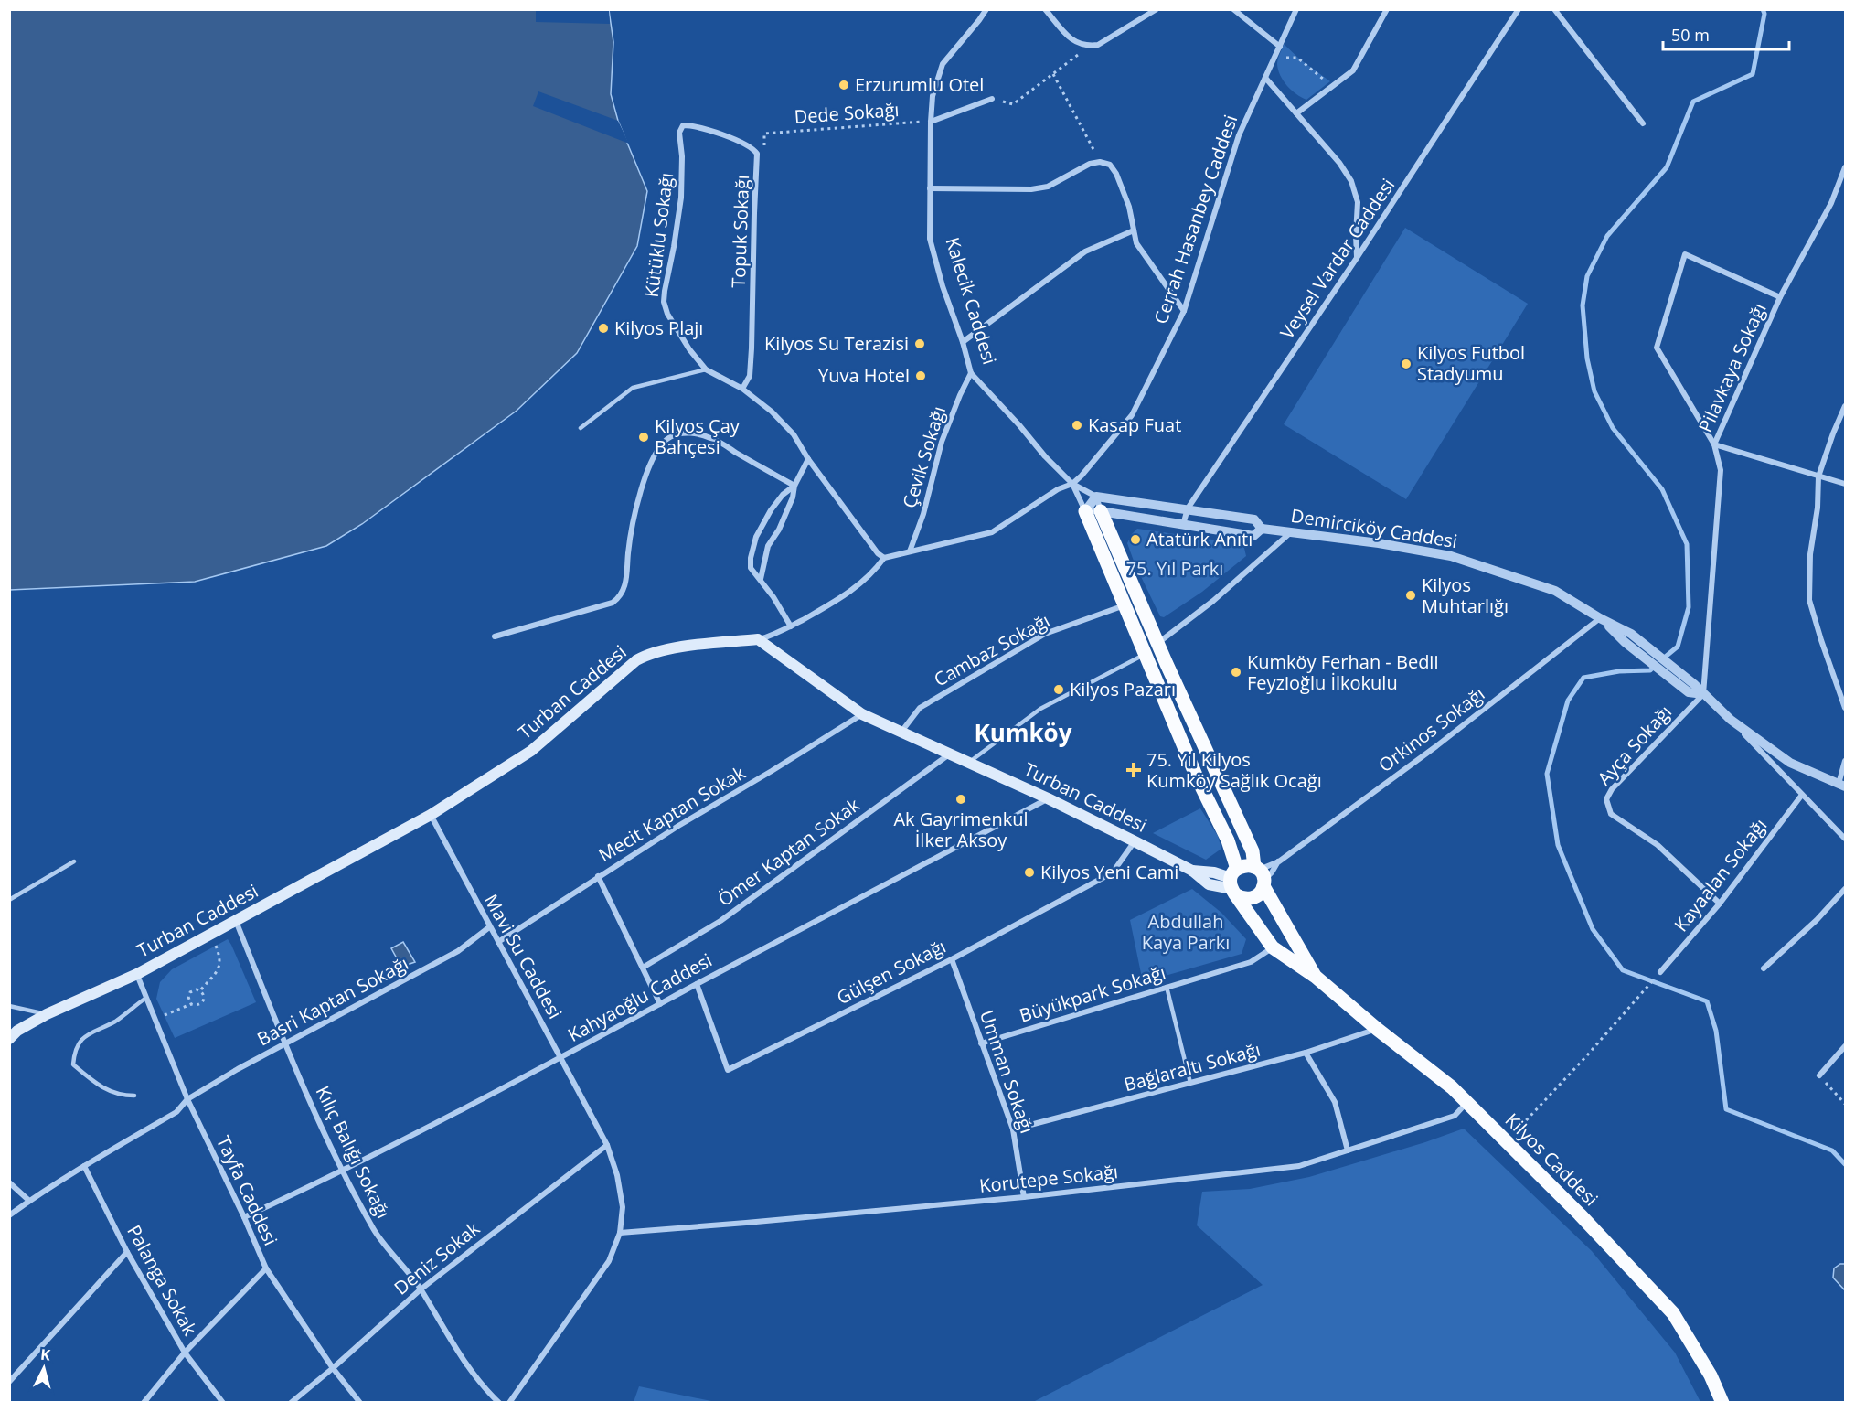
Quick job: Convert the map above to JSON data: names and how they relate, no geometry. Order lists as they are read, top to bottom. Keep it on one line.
{"streets":{"main road":["Kalecik Caddesi","Turban Caddesi","Kilyos Caddesi"],"street":["Cerrah Hasanbey Caddesi","Topuk Sokağı","Kütüklu Sokağı","Veysel Vardar Caddesi","Pilavkaya Sokağı","Çevik Sokağı","Demirciköy Caddesi","Cambaz Sokağı","Orkinos Sokağı","Ayça Sokağı","Mecit Kaptan Sokak","Ömer Kaptan Sokak","Kayaalan Sokağı","Mavi Su Caddesi","Gülşen Sokağı","Büyükpark Sokağı","Kahyaoğlu Caddesi","Basri Kaptan Sokağı","Bağlaraltı Sokağı","Umman Sokağı","Kılıç Balığı Sokağı","Korutepe Sokağı","Tayfa Caddesi","Deniz Sokak","Palanga Sokak"],"path":["Dede Sokağı"]},"crossings":[["Dede Sokağı","Kalecik Caddesi"],["Cerrah Hasanbey Caddesi","Kütüklu Sokağı"],["Cerrah Hasanbey Caddesi","Kalecik Caddesi"],["Cerrah Hasanbey Caddesi","Çevik Sokağı"],["Topuk Sokağı","Kütüklu Sokağı"],["Veysel Vardar Caddesi","Demirciköy Caddesi"],["Kalecik Caddesi","Çevik Sokağı"],["Kalecik Caddesi","Demirciköy Caddesi"],["Kalecik Caddesi","Cambaz Sokağı"],["Kalecik Caddesi","Turban Caddesi"],["Kalecik Caddesi","Büyükpark Sokağı"],["Pilavkaya Sokağı","Demirciköy Caddesi"],["Pilavkaya Sokağı","Ayça Sokağı"],["Demirciköy Caddesi","Orkinos Sokağı"],["Demirciköy Caddesi","Ayça Sokağı"],["Cambaz Sokağı","Turban Caddesi"],["Turban Caddesi","Mecit Kaptan Sokak"],["Turban Caddesi","Ömer Kaptan Sokak"],["Turban Caddesi","Mavi Su Caddesi"],["Turban Caddesi","Gülşen Sokağı"],["Turban Caddesi","Kahyaoğlu Caddesi"],["Turban Caddesi","Kılıç Balığı Sokağı"],["Turban Caddesi","Tayfa Caddesi"],["Ayça Sokağı","Kayaalan Sokağı"],["Mecit Kaptan Sokak","Mavi Su Caddesi"],["Mavi Su Caddesi","Kahyaoğlu Caddesi"],["Mavi Su Caddesi","Basri Kaptan Sokağı"],["Mavi Su Caddesi","Korutepe Sokağı"],["Mavi Su Caddesi","Deniz Sokak"],["Gülşen Sokağı","Kahyaoğlu Caddesi"],["Gülşen Sokağı","Umman Sokağı"],["Büyükpark Sokağı","Umman Sokağı"],["Kahyaoğlu Caddesi","Kılıç Balığı Sokağı"],["Kahyaoğlu Caddesi","Tayfa Caddesi"],["Basri Kaptan Sokağı","Kılıç Balığı Sokağı"],["Basri Kaptan Sokağı","Tayfa Caddesi"],["Basri Kaptan Sokağı","Palanga Sokak"],["Bağlaraltı Sokağı","Umman Sokağı"],["Bağlaraltı Sokağı","Kilyos Caddesi"],["Umman Sokağı","Korutepe Sokağı"],["Kılıç Balığı Sokağı","Deniz Sokak"],["Kilyos Caddesi","Korutepe Sokağı"],["Tayfa Caddesi","Deniz Sokak"]],"districts":["Kumköy"],"parks":["75. Yıl Parkı","Abdullah Kaya Parkı"],"places":{"other":["Erzurumlu Otel","Kilyos Plajı","Kilyos Su Terazisi","Kilyos Futbol Stadyumu","Yuva Hotel","Kasap Fuat","Kilyos Çay Bahçesi","Atatürk Anıtı","Kilyos Muhtarlığı","Kumköy Ferhan - Bedii Feyzioğlu İlkokulu","Kilyos Pazarı","Ak Gayrimenkul İlker Aksoy","Kilyos Yeni Cami"],"health":["75. Yıl Kilyos Kumköy Sağlık Ocağı"]},"scale_bar":"50 m","north":"top"}
